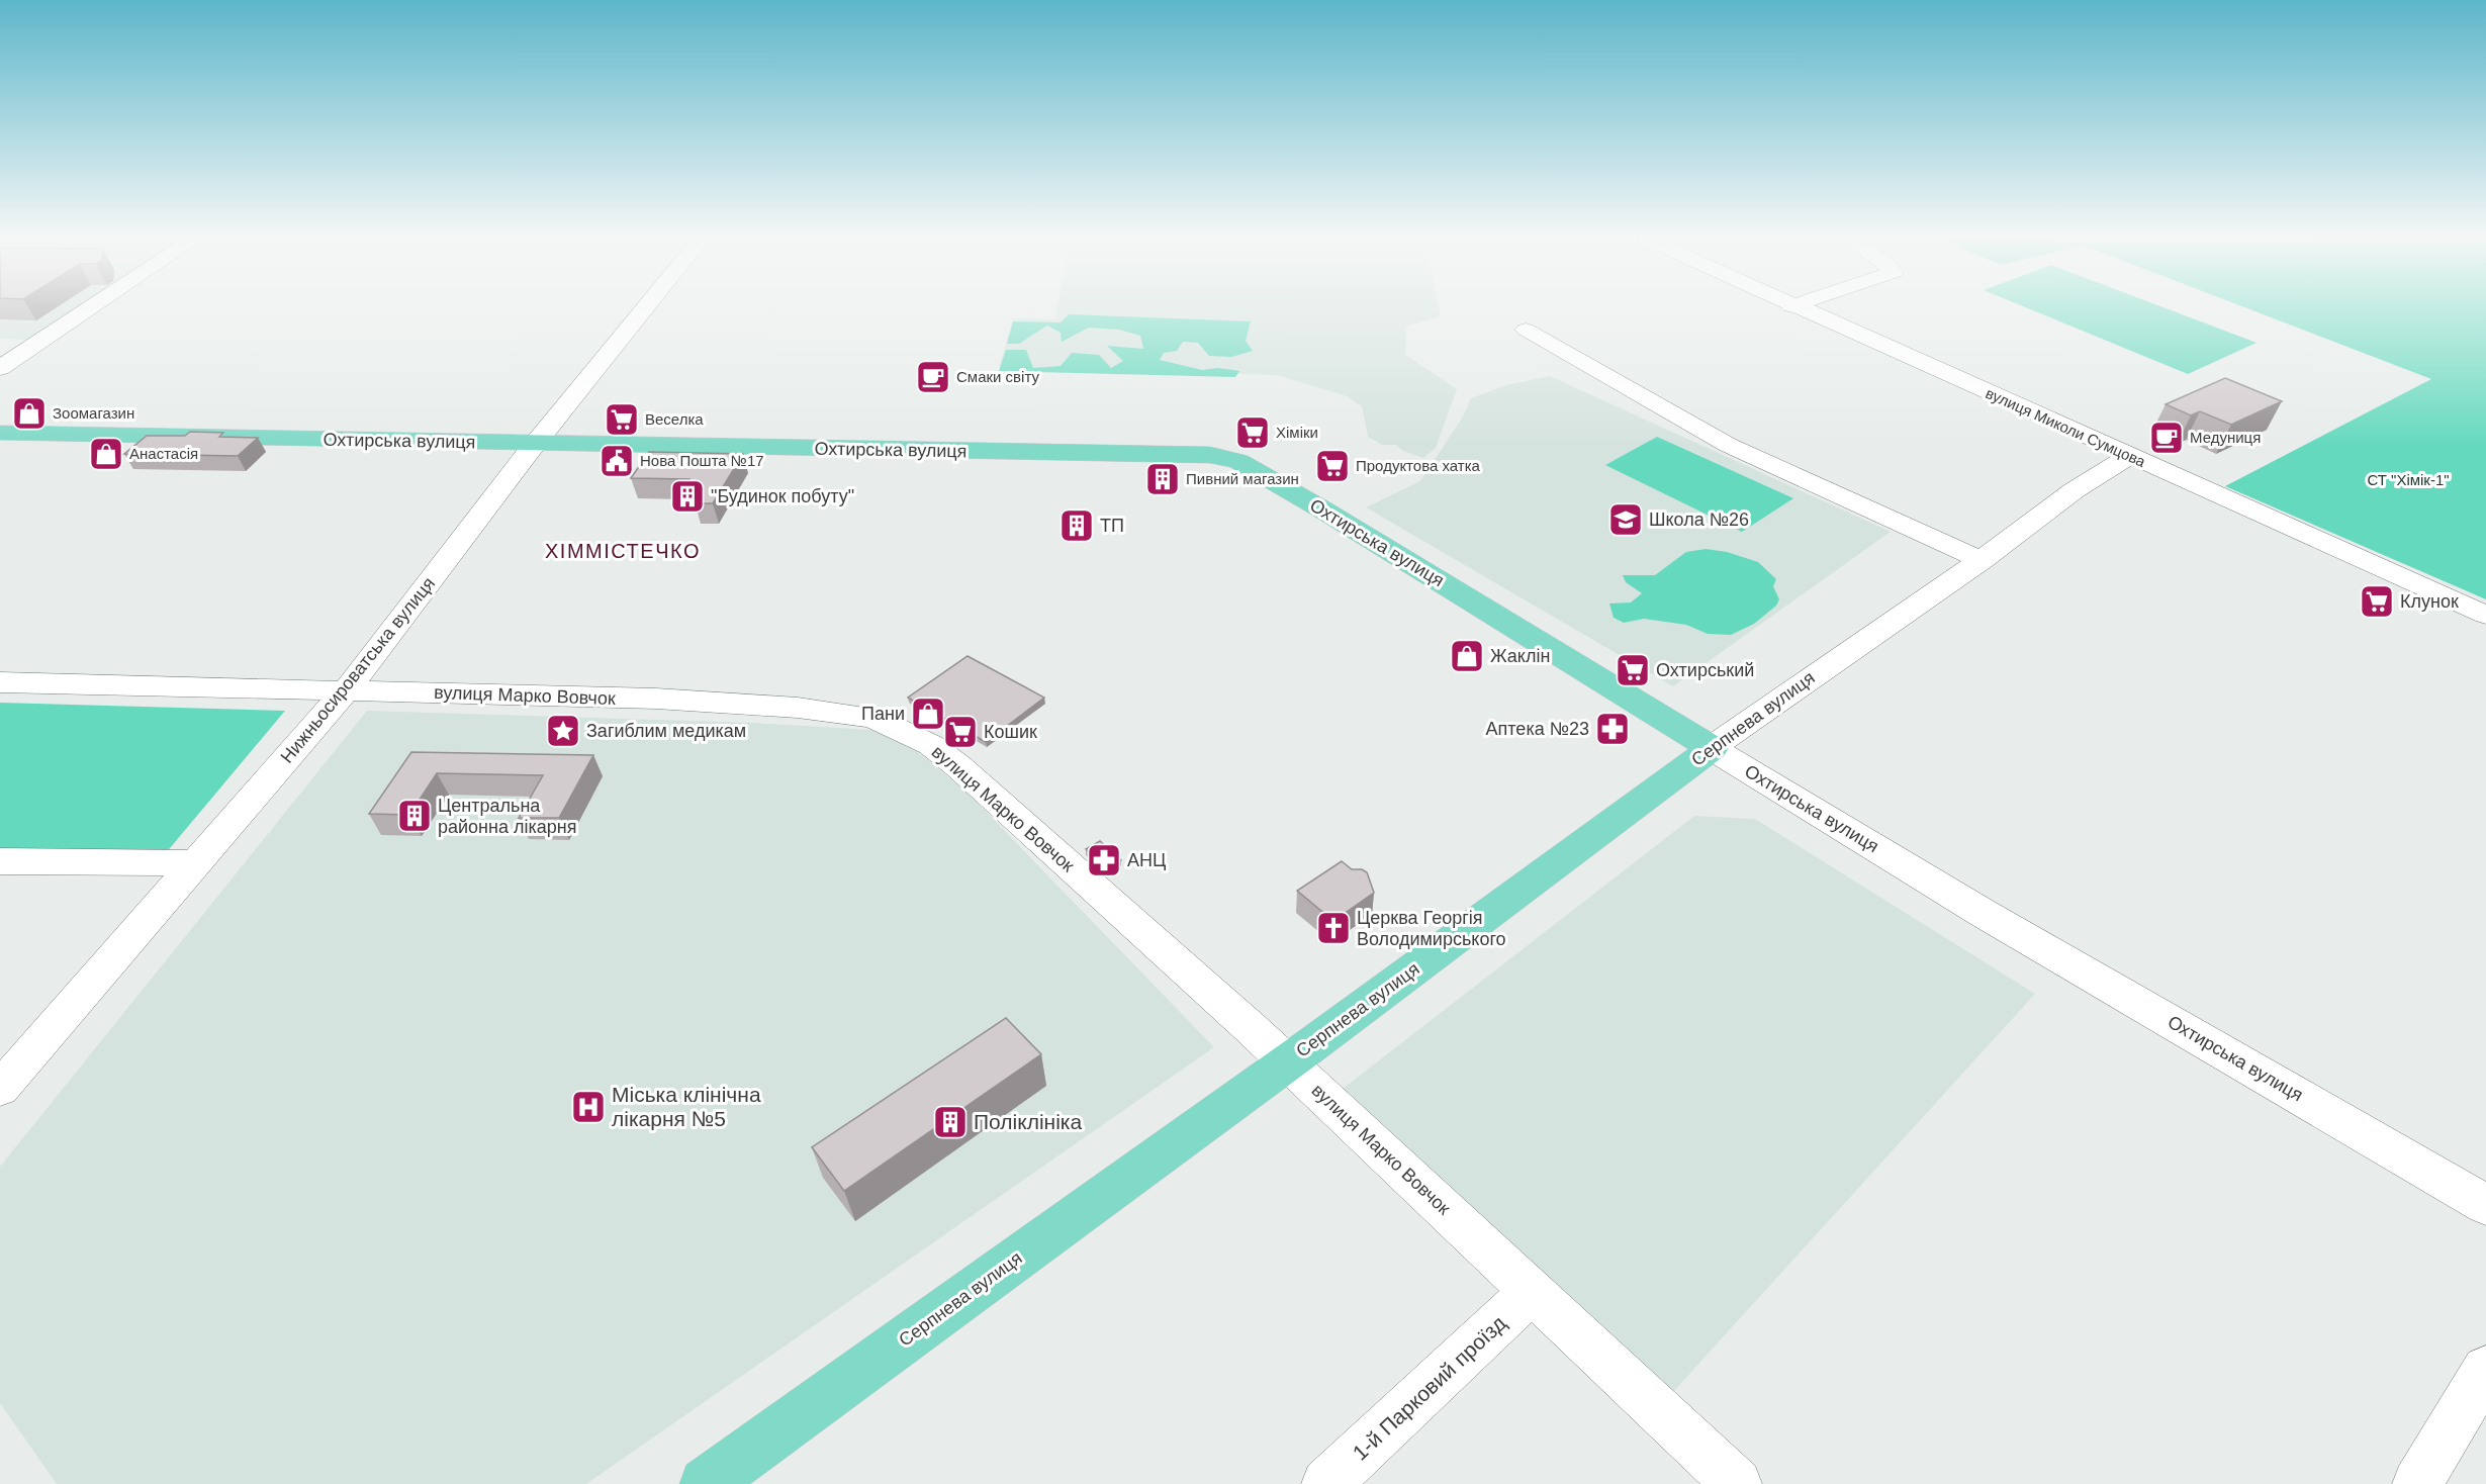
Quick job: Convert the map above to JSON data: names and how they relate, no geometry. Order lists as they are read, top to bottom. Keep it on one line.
{"streets":{"main road":["Охтирська вулиця","Серпнева вулиця"],"street":["вулиця Миколи Сумцова","Нижньосироватська вулиця","вулиця Марко Вовчок","1-й Парковий проїзд"]},"crossings":[["вулиця Миколи Сумцова","Серпнева вулиця"],["Охтирська вулиця","Нижньосироватська вулиця"],["Охтирська вулиця","Серпнева вулиця"],["Нижньосироватська вулиця","вулиця Марко Вовчок"],["вулиця Марко Вовчок","Серпнева вулиця"],["вулиця Марко Вовчок","1-й Парковий проїзд"]],"districts":["ХІММІСТЕЧКО"],"parks":["СТ \"Хімік-1\""],"places":{"cafe":["Смаки світу","Медуниця"],"shop":["Зоомагазин","Анастасія","Жаклін","Пани"],"supermarket":["Веселка","Хіміки","Продуктова хатка","Клунок","Охтирський","Кошик"],"public building":["Нова Пошта №17"],"building":["Пивний магазин","\"Будинок побуту\"","ТП","Центральна районна лікарня","Поліклініка"],"school or university":["Школа №26"],"pharmacy":["Аптека №23","АНЦ"],"place":["Загиблим медикам"],"church":["Церква Георгія Володимирського"],"hospital":["Міська клінічна лікарня №5"]}}
